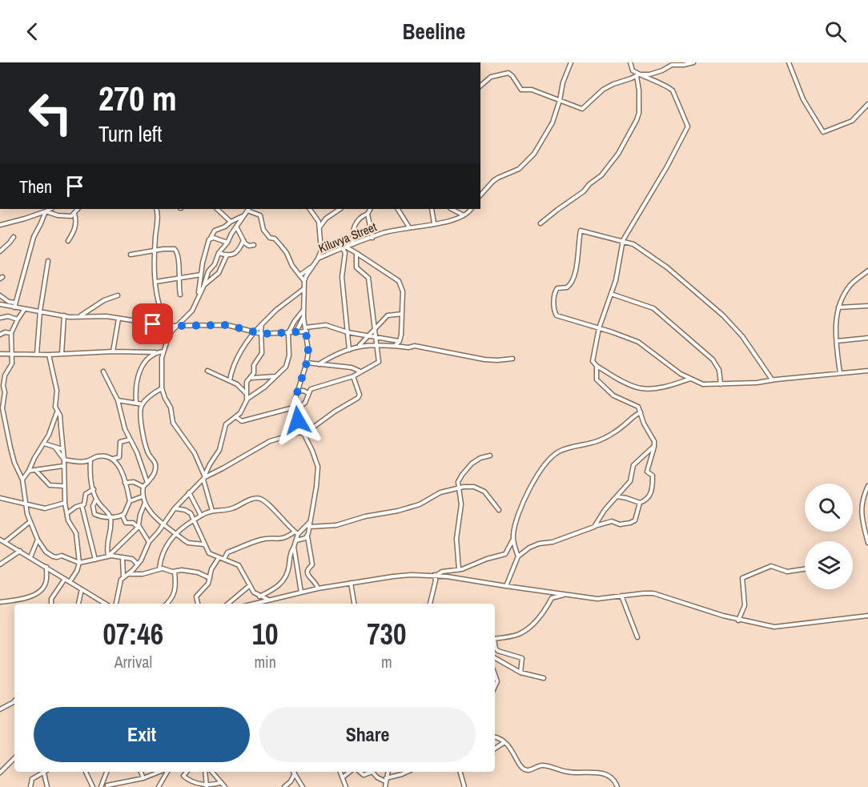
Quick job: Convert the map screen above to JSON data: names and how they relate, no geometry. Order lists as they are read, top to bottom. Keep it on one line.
{"streets":{"street":["Kiluvya Street"]},"page":{"header":"Beeline","turn":["270 m","Turn left"],"then":"Then","eta":["07:46","Arrival","10","min","730","m"],"buttons":["Exit","Share"]}}
